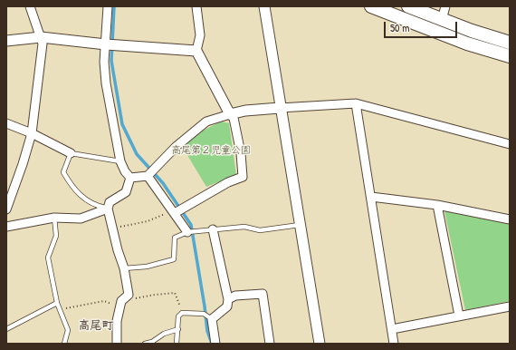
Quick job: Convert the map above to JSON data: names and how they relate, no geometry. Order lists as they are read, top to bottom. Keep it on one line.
{"districts":["高尾町"],"parks":["高尾第２児童公園"],"scale_bar":"50 m"}
